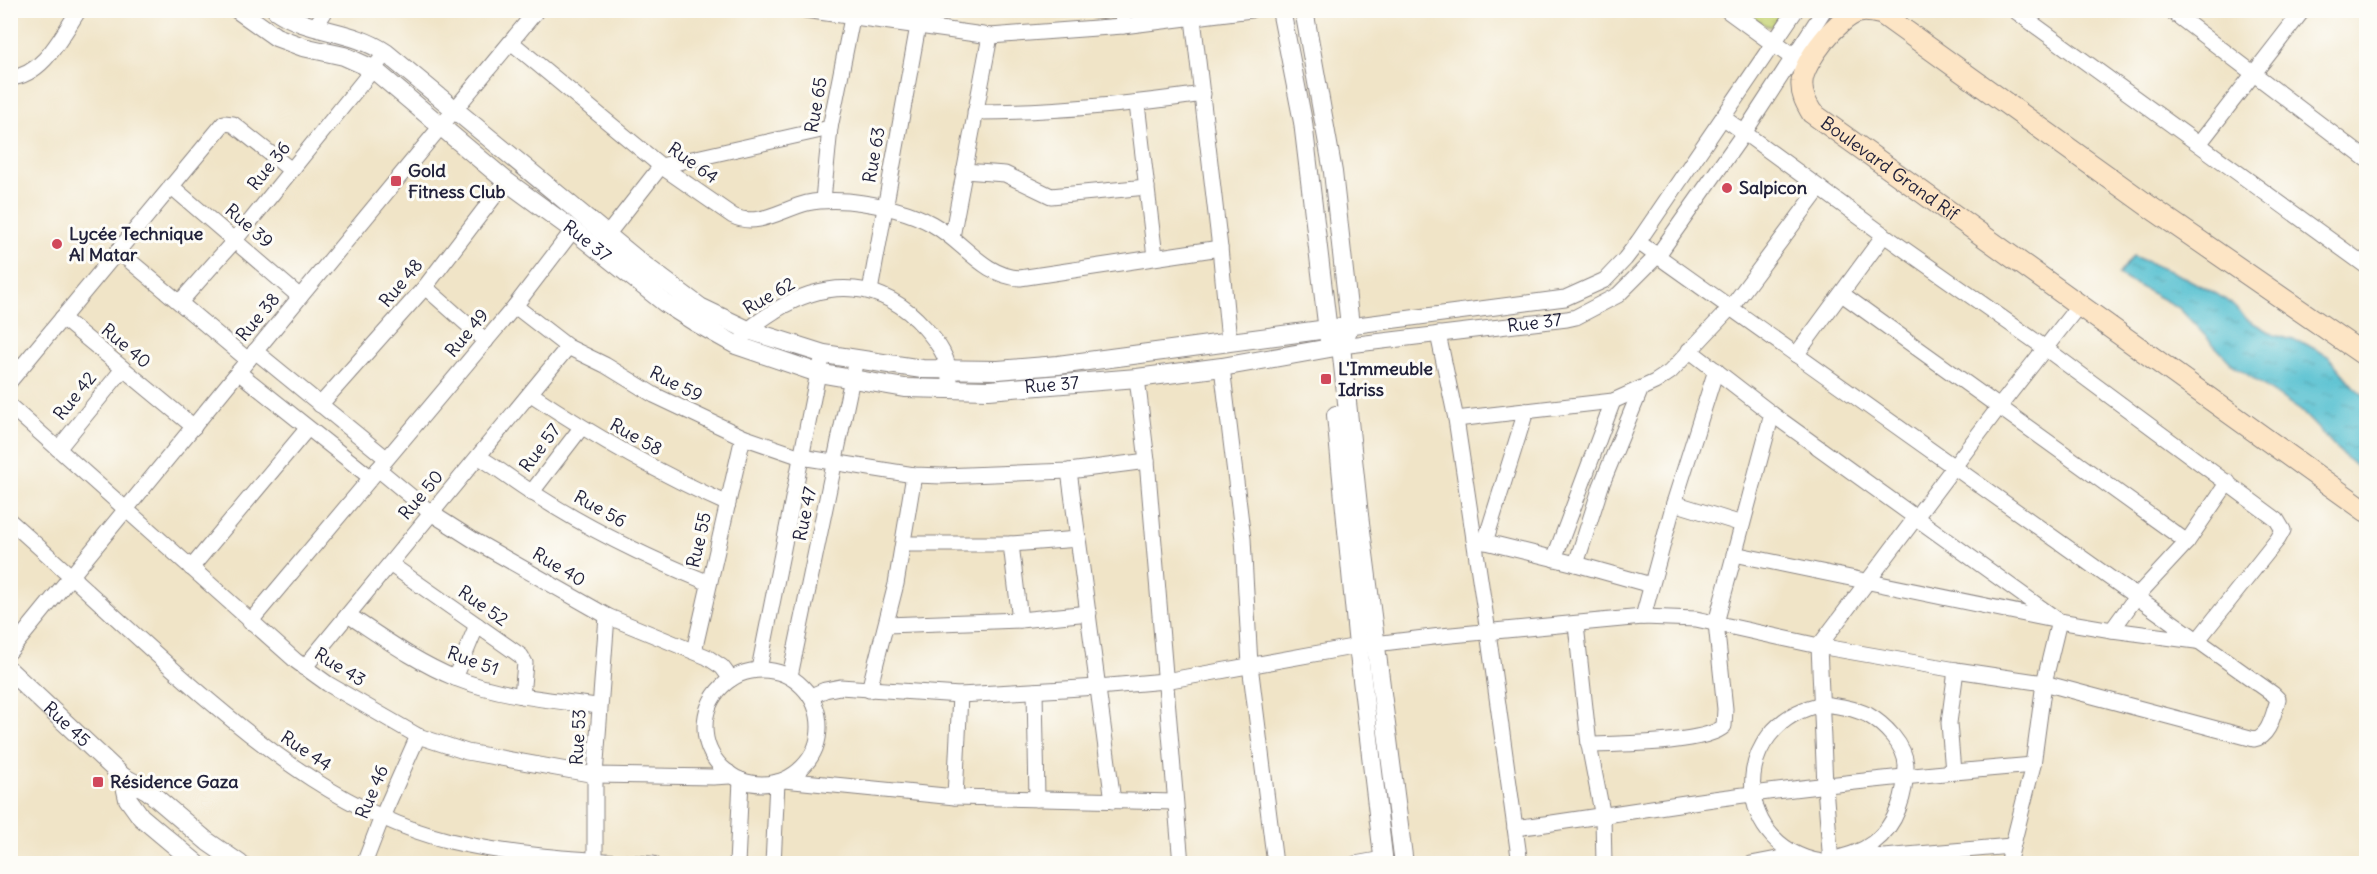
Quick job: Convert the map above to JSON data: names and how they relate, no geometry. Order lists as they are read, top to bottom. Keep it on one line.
{"streets":{"main road":["Boulevard Grand Rif"],"street":["Rue 65","Rue 63","Rue 64","Rue 36","Rue 39","Rue 37","Rue 48","Rue 62","Rue 38","Rue 49","Rue 40","Rue 59","Rue 42","Rue 58","Rue 57","Rue 50","Rue 56","Rue 47","Rue 55","Rue 52","Rue 51","Rue 43","Rue 45","Rue 53","Rue 44","Rue 46"]},"crossings":[["Rue 65","Rue 64"],["Rue 63","Rue 64"],["Rue 63","Rue 62"],["Rue 64","Rue 38"],["Rue 36","Rue 39"],["Rue 36","Rue 37"],["Rue 36","Rue 40"],["Rue 39","Rue 38"],["Rue 37","Rue 48"],["Rue 37","Rue 62"],["Rue 37","Rue 38"],["Rue 37","Rue 49"],["Rue 37","Rue 47"],["Rue 48","Rue 40"],["Rue 38","Rue 40"],["Rue 38","Rue 43"],["Rue 38","Rue 44"],["Rue 49","Rue 40"],["Rue 49","Rue 59"],["Rue 49","Rue 43"],["Rue 40","Rue 42"],["Rue 40","Rue 50"],["Rue 40","Rue 47"],["Rue 40","Rue 55"],["Rue 40","Rue 43"],["Rue 40","Rue 53"],["Rue 59","Rue 50"],["Rue 59","Rue 47"],["Rue 59","Rue 55"],["Rue 42","Rue 43"],["Rue 58","Rue 57"],["Rue 58","Rue 50"],["Rue 58","Rue 55"],["Rue 57","Rue 56"],["Rue 50","Rue 56"],["Rue 50","Rue 52"],["Rue 50","Rue 51"],["Rue 50","Rue 43"],["Rue 56","Rue 55"],["Rue 47","Rue 43"],["Rue 52","Rue 51"],["Rue 51","Rue 53"],["Rue 43","Rue 53"],["Rue 43","Rue 46"],["Rue 53","Rue 44"],["Rue 44","Rue 46"]],"places":{"transit":["Gold Fitness Club","L'Immeuble Idriss","Résidence Gaza"],"other":["Salpicon","Lycée Technique Al Matar"]}}
